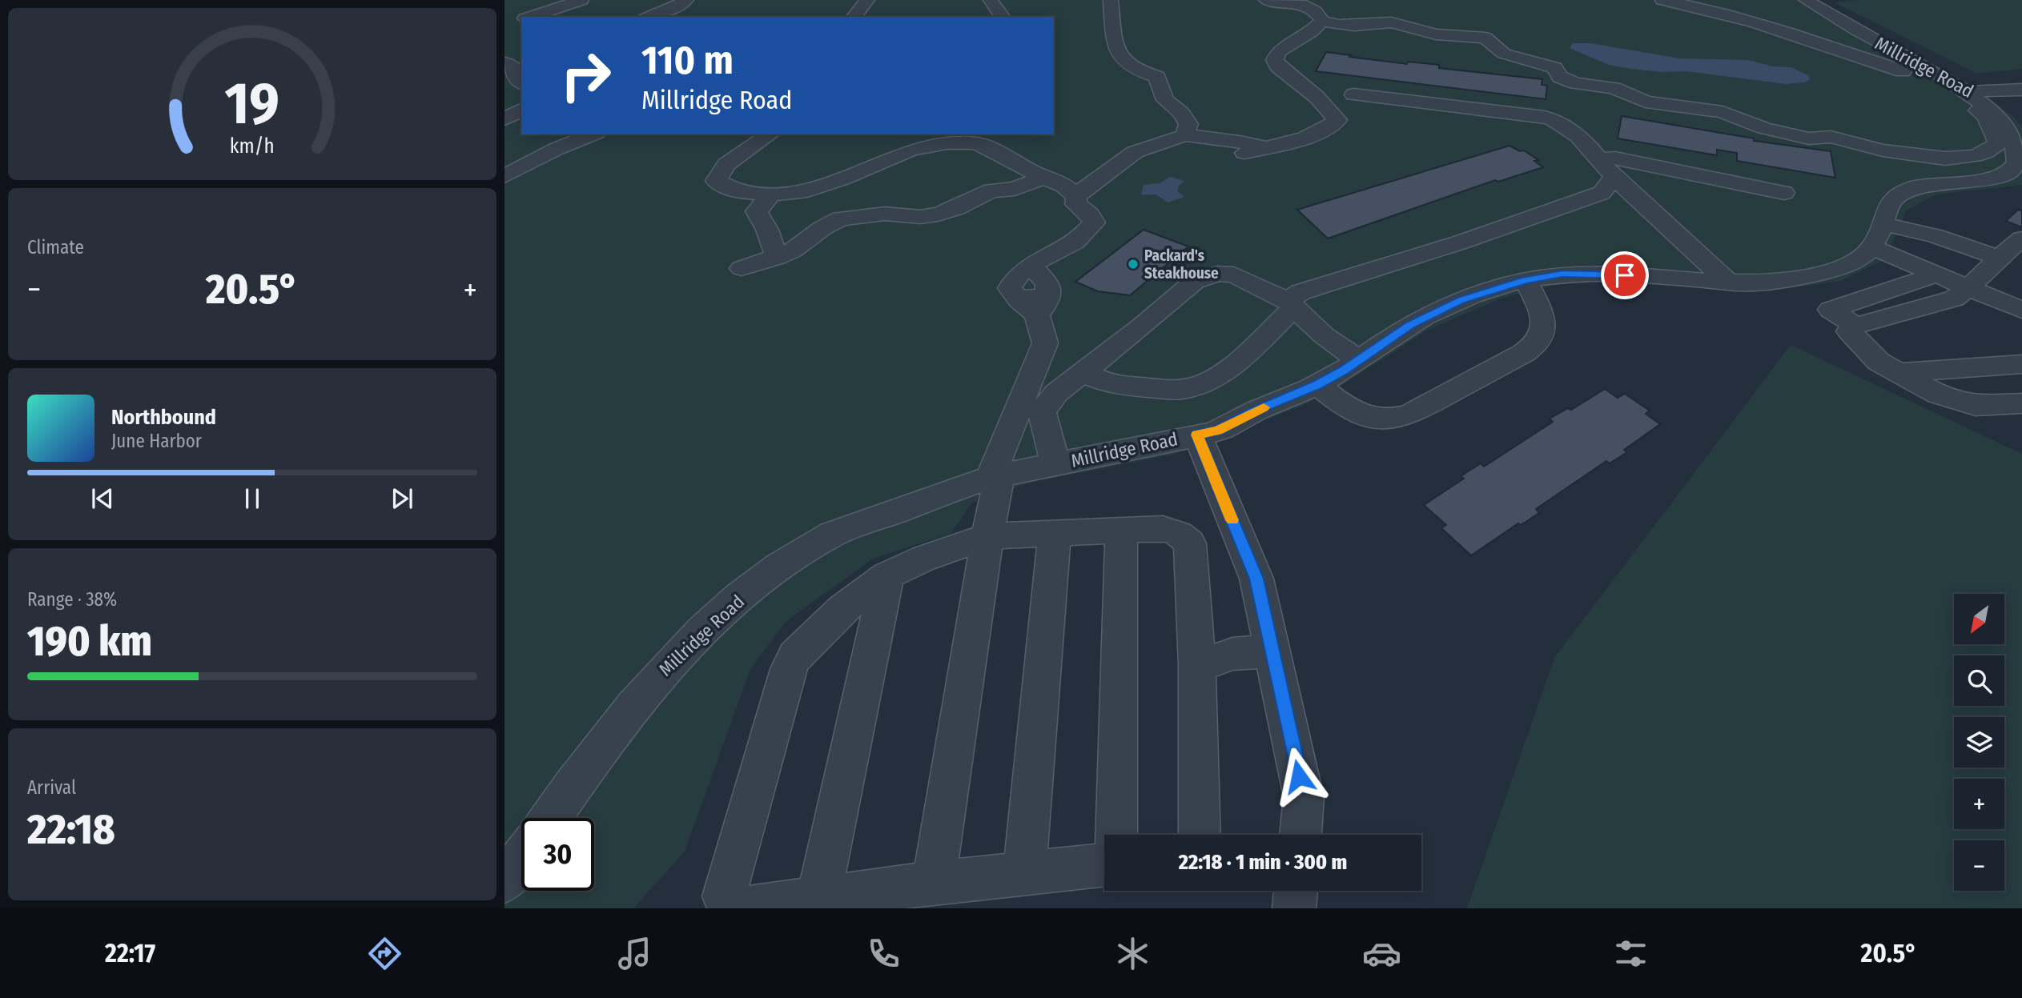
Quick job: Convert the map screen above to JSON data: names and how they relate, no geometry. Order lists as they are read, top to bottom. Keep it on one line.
{"streets":{"street":["Millridge Road"]},"places":["Packard's Steakhouse"],"north":"bottom left","page":{"turn":["110 m","Millridge Road"],"tile":["Climate",["Range · 38%","190 km"],["Arrival","22:18"]],"heat":["−","20.5°","+"],"song":["Northbound","June Harbor"],"map_buttons":["+","−"],"limit":"30","trip":"22:18 · 1 min · 300 m","tabs":["22:17","20.5°"],"gauge":["19","km/h"]}}
